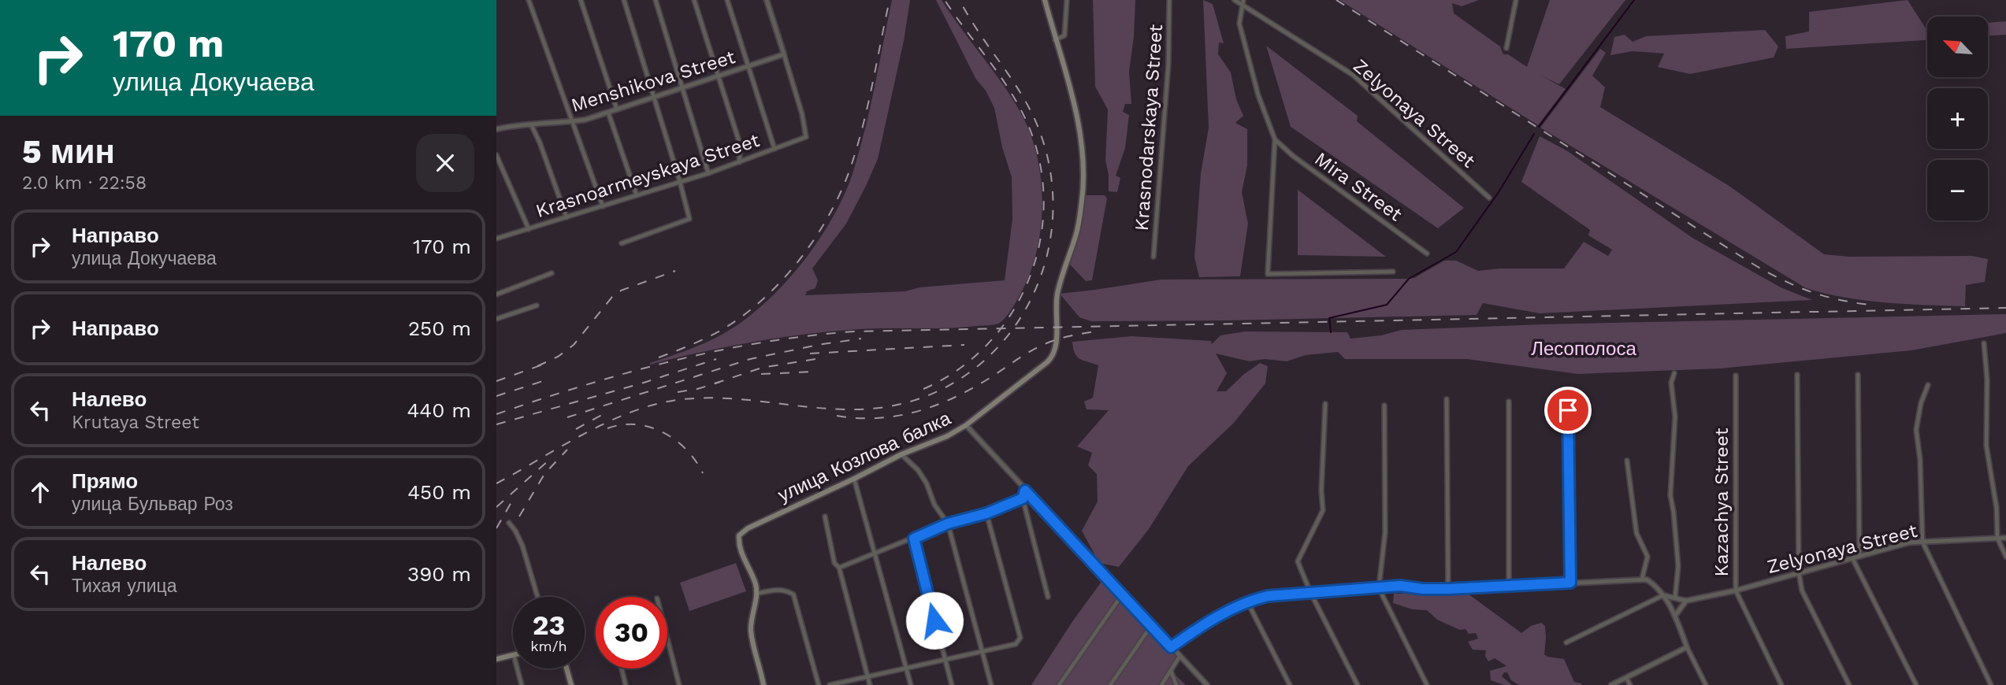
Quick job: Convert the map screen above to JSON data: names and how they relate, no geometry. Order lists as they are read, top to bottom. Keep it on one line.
{"streets":{"main road":["улица Козлова балка"],"street":["Menshikova Street","Zelyonaya Street","Krasnodarskaya Street","Krasnoarmeyskaya Street","Mira Street","Kazachya Street"]},"crossings":[["Menshikova Street","Krasnoarmeyskaya Street"],["Zelyonaya Street","Kazachya Street"]],"parks":["Лесополоса"],"north":"top left","page":{"turn":["170 m","улица Докучаева"],"map_buttons":["+","−"],"heading":["5 мин","2.0 km · 22:58"],"list":[{"name":"Направо","note":"улица Докучаева","value":"170 m"},{"name":"Направо","value":"250 m"},{"name":"Налево","note":"Krutaya Street","value":"440 m"},{"name":"Прямо","note":"улица Бульвар Роз","value":"450 m"},{"name":"Налево","note":"Тихая улица","value":"390 m"}],"speed":"23 km/h","limit":"30"}}
